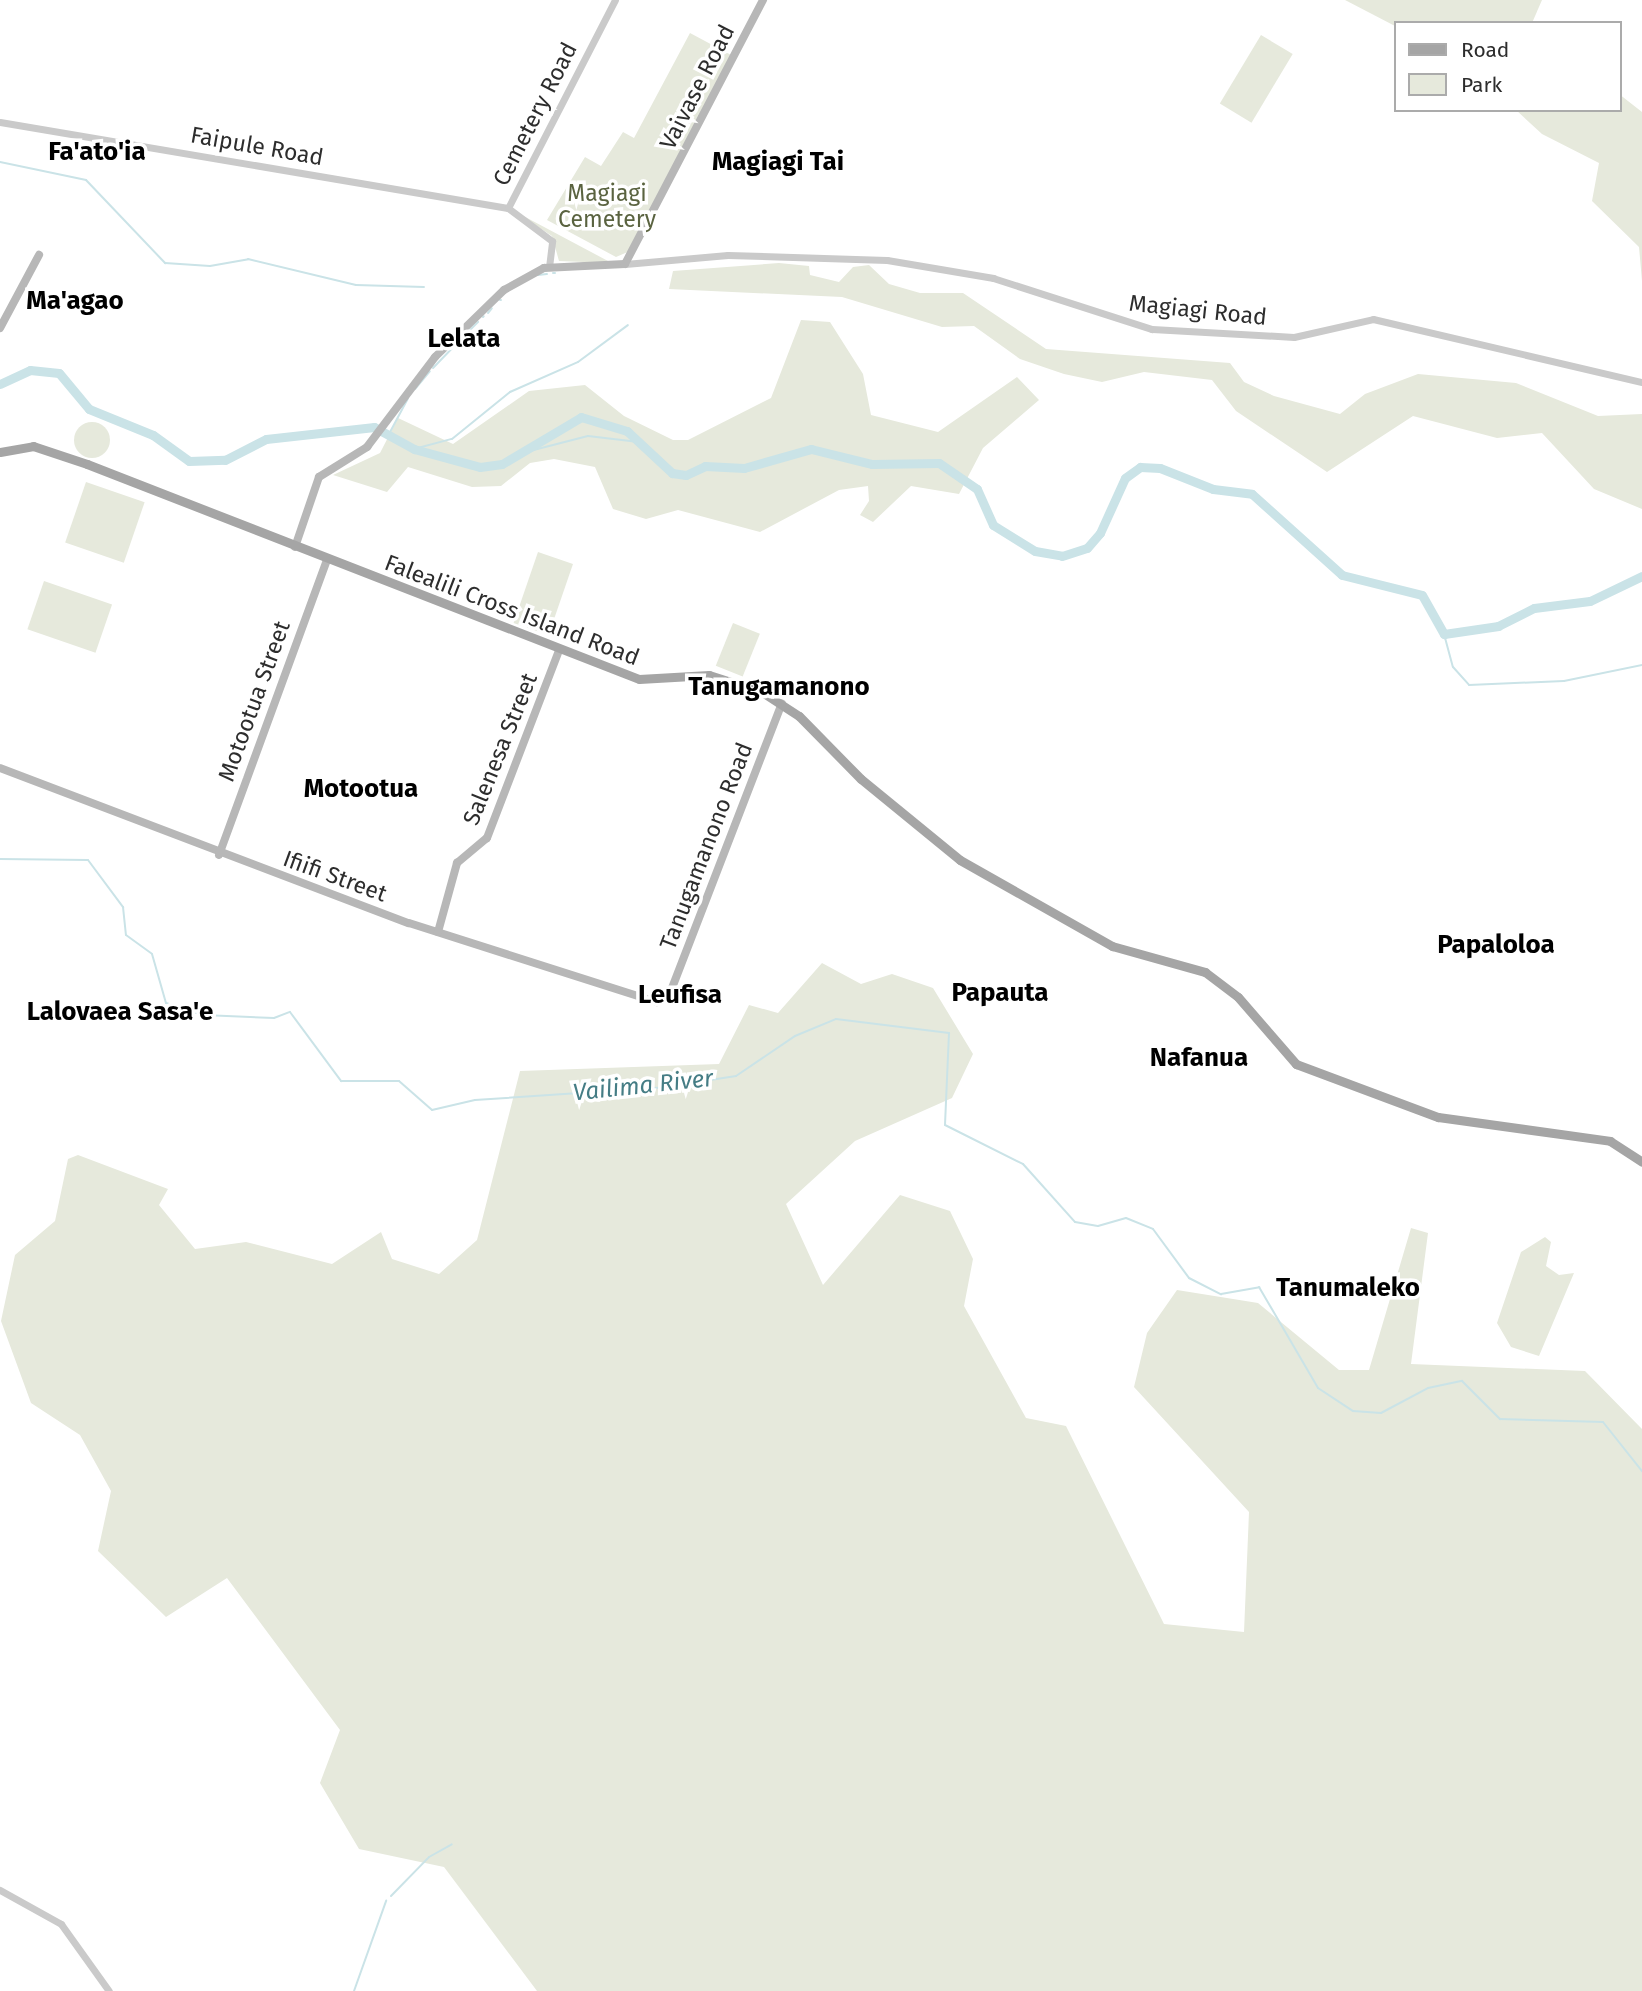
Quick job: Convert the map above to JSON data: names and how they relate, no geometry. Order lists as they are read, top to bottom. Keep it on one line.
{"streets":{"main road":["Vaivase Road","Falealili Cross Island Road","Motootua Street","Salenesa Street","Tanugamanono Road","Ifiifi Street"],"street":["Cemetery Road","Faipule Road","Magiagi Road"]},"crossings":[["Vaivase Road","Magiagi Road"],["Cemetery Road","Faipule Road"],["Falealili Cross Island Road","Motootua Street"],["Falealili Cross Island Road","Salenesa Street"],["Falealili Cross Island Road","Tanugamanono Road"],["Motootua Street","Ifiifi Street"],["Salenesa Street","Ifiifi Street"],["Tanugamanono Road","Ifiifi Street"]],"districts":["Fa'ato'ia","Magiagi Tai","Ma'agao","Lelata","Tanugamanono","Motootua","Papaloloa","Papauta","Leufisa","Lalovaea Sasa'e","Nafanua","Tanumaleko"],"water":["Vailima River"],"parks":["Magiagi Cemetery"],"legend":["Road","Park"]}
